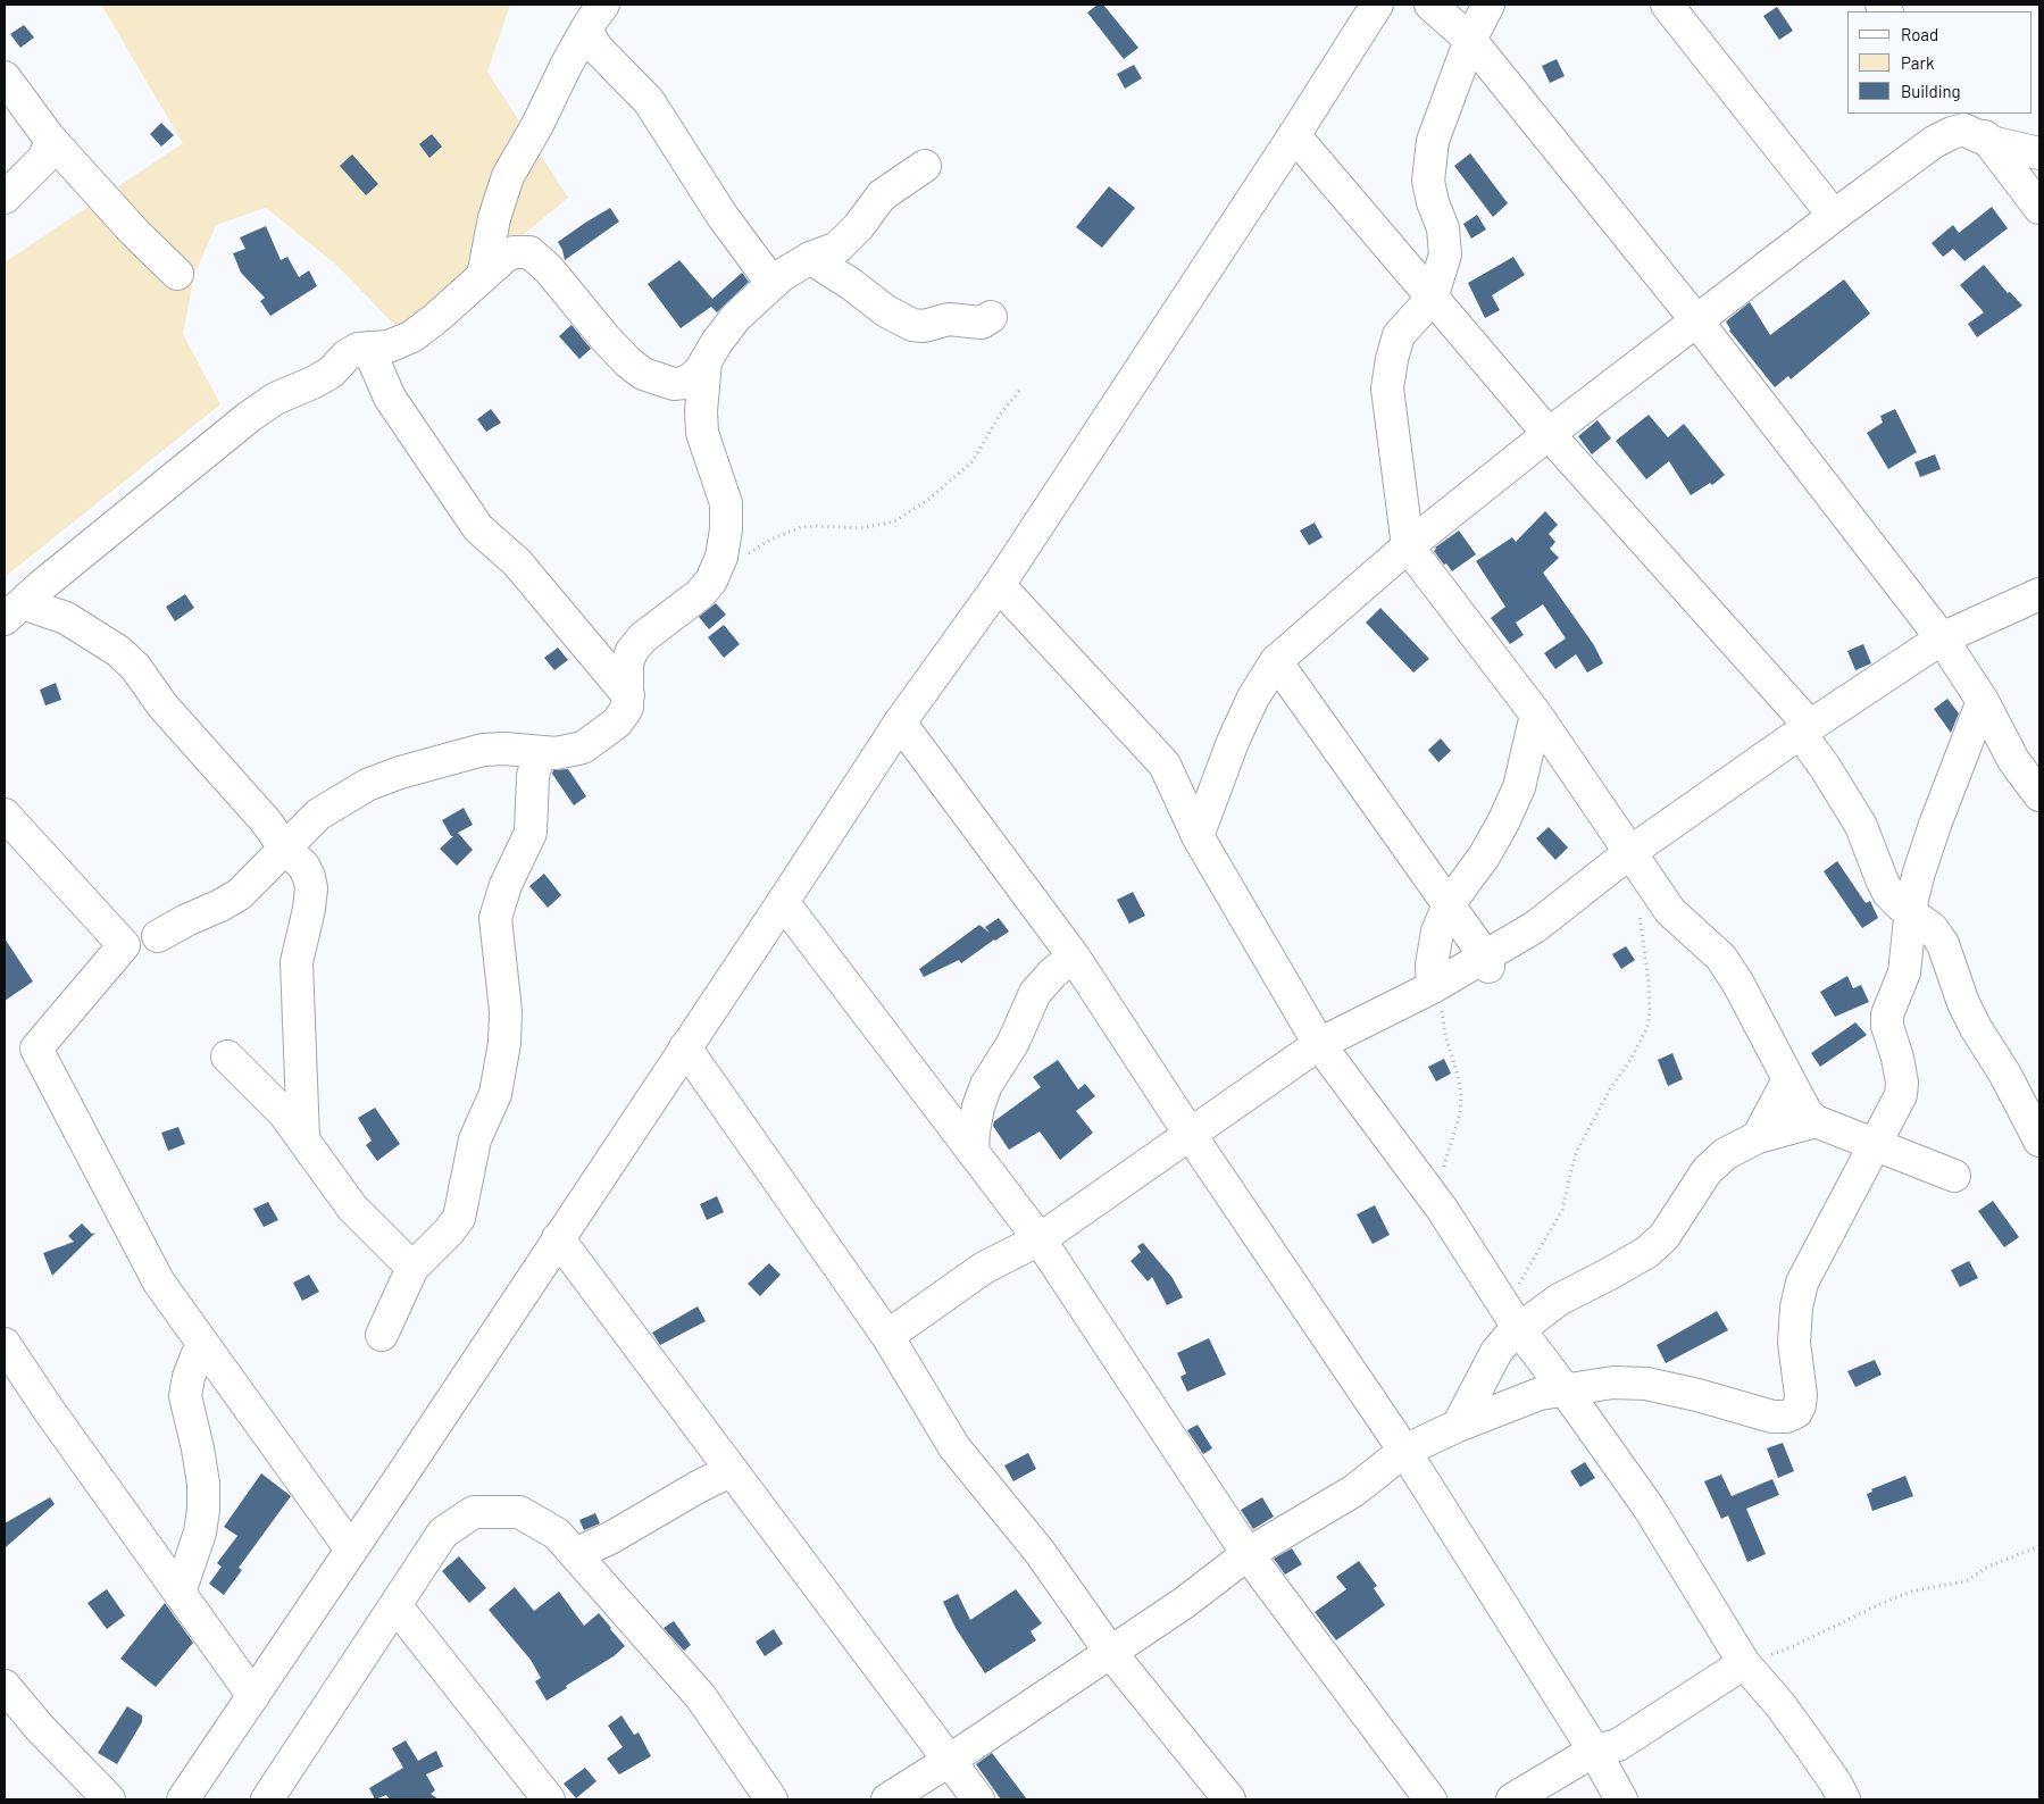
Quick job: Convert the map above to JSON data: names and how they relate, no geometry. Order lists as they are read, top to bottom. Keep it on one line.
{"legend":["Road","Park","Building"]}
